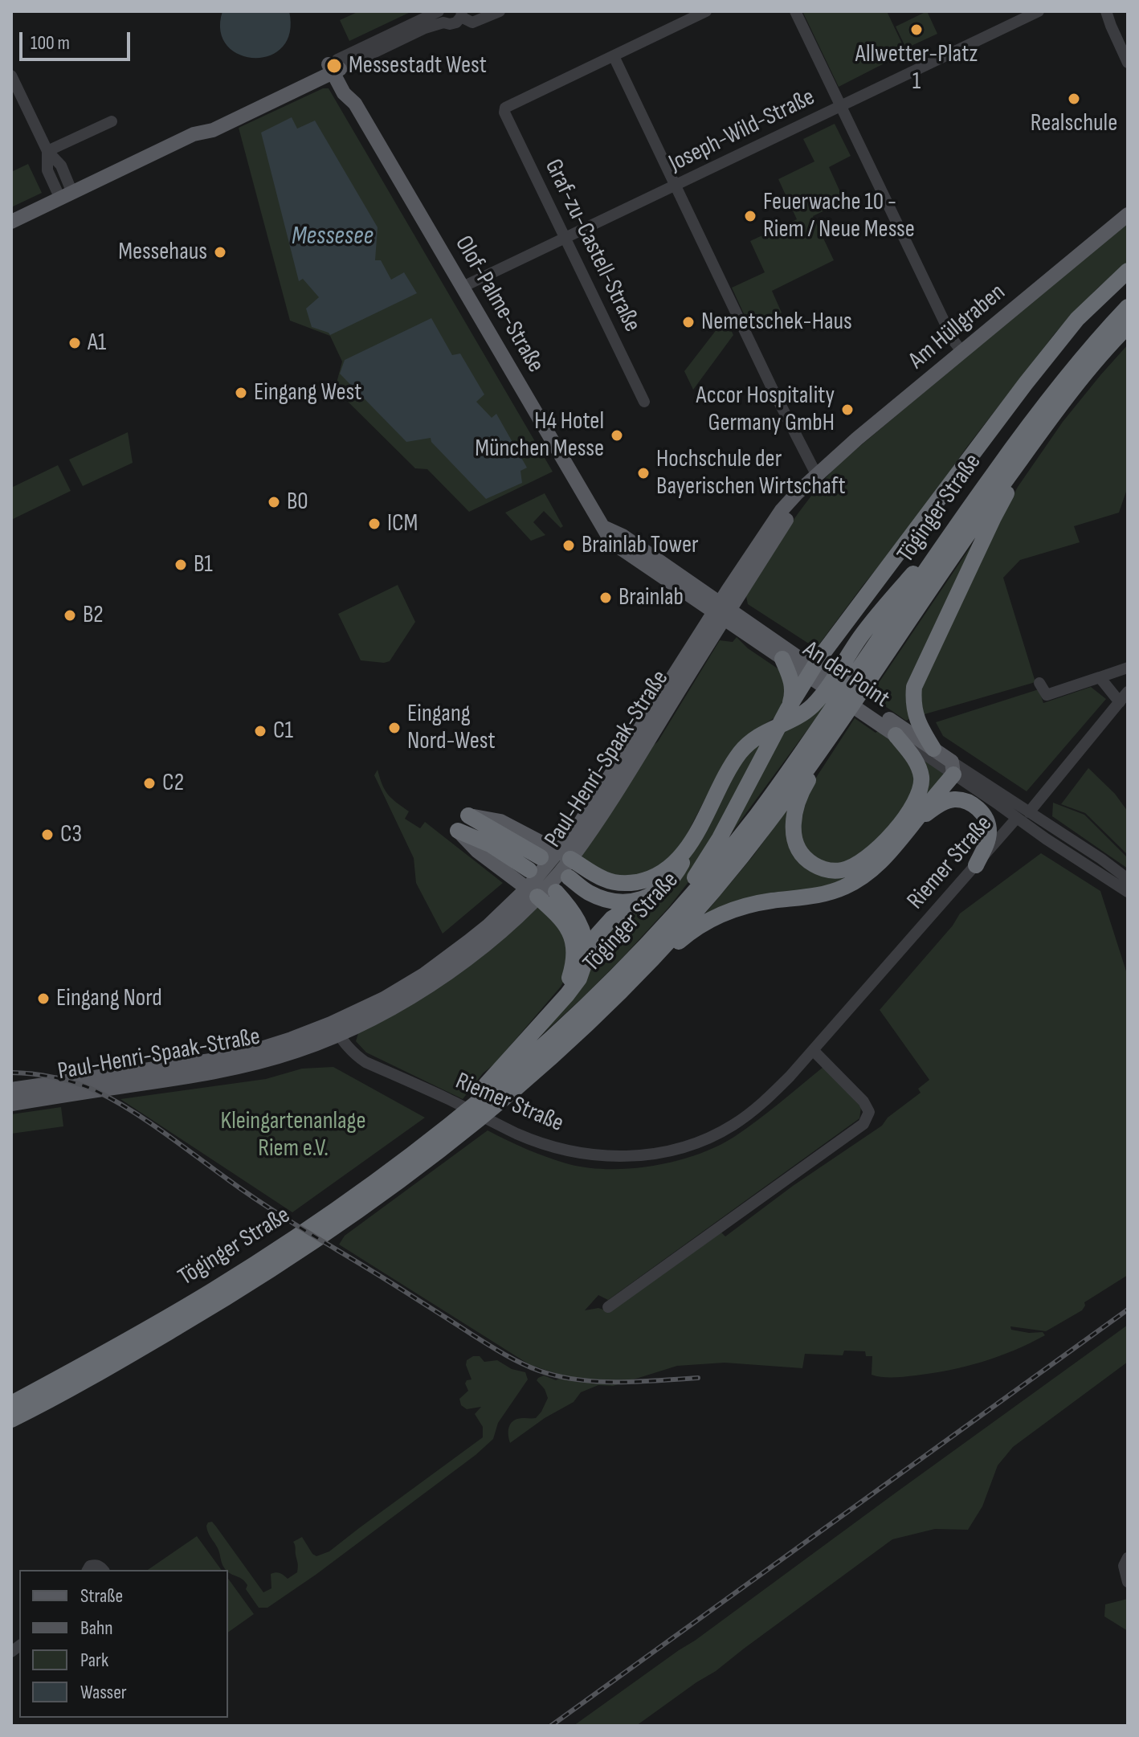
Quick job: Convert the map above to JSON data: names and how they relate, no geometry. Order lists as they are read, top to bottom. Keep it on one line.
{"streets":{"highway":["Töginger Straße"],"main road":["Olof-Palme-Straße","Am Hüllgraben","An der Point","Paul-Henri-Spaak-Straße"],"street":["Joseph-Wild-Straße","Graf-zu-Castell-Straße","Riemer Straße"]},"crossings":[["Joseph-Wild-Straße","Graf-zu-Castell-Straße"],["Joseph-Wild-Straße","Olof-Palme-Straße"],["Olof-Palme-Straße","Am Hüllgraben"],["Olof-Palme-Straße","An der Point"],["Olof-Palme-Straße","Paul-Henri-Spaak-Straße"],["Am Hüllgraben","An der Point"],["Am Hüllgraben","Paul-Henri-Spaak-Straße"],["An der Point","Paul-Henri-Spaak-Straße"],["An der Point","Riemer Straße"],["Paul-Henri-Spaak-Straße","Riemer Straße"]],"water":["Messesee"],"parks":["Kleingartenanlage Riem e.V."],"places":["Allwetter-Platz 1","Messestadt West","Realschule","Feuerwache 10 - Riem / Neue Messe","Messehaus","Nemetschek-Haus","A1","Eingang West","Accor Hospitality Germany GmbH","H4 Hotel München Messe","Hochschule der Bayerischen Wirtschaft","B0","ICM","Brainlab Tower","B1","Brainlab","B2","Eingang Nord-West","C1","C2","C3","Eingang Nord"],"legend":["Straße","Bahn","Park","Wasser"],"scale_bar":"100 m"}
